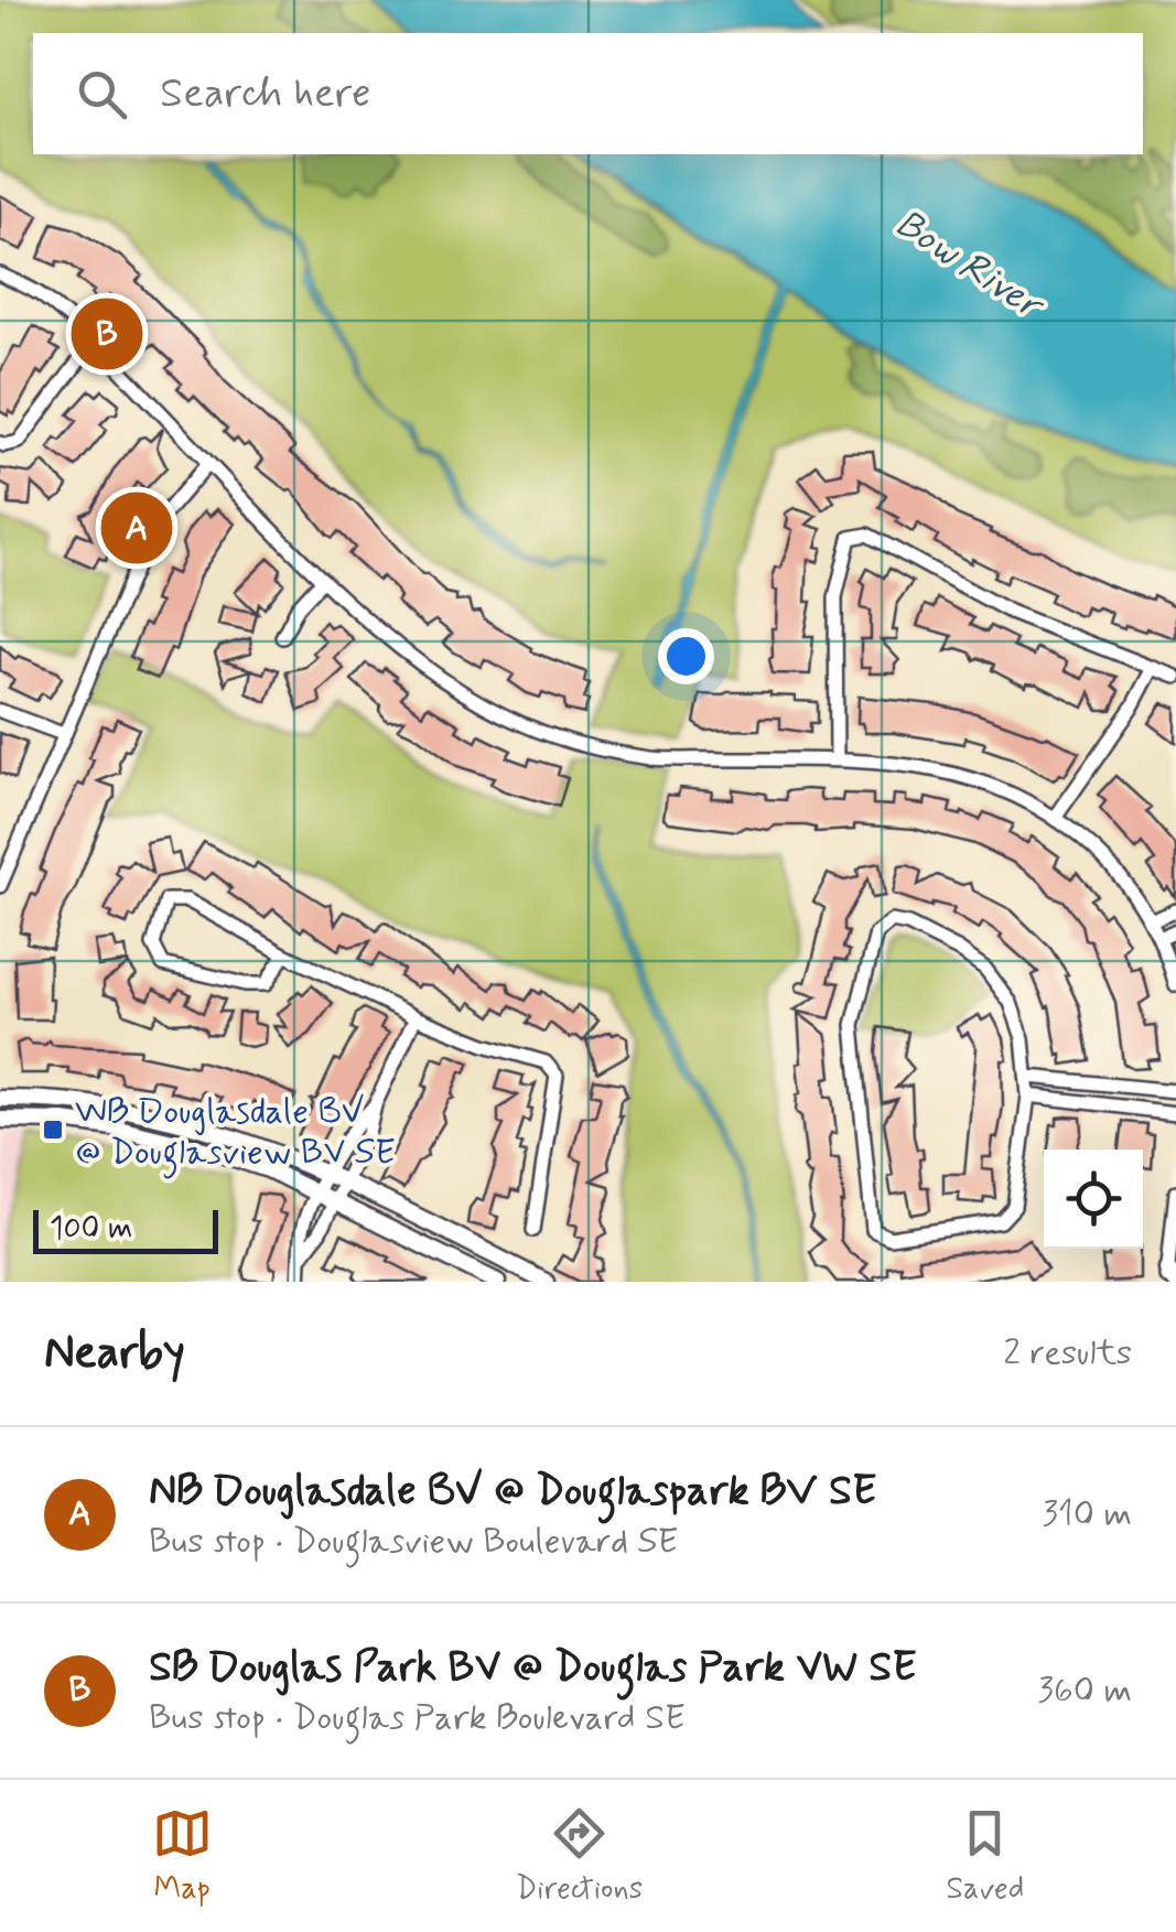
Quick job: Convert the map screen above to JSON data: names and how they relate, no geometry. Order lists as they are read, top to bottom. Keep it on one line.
{"water":["Bow River"],"places":{"transit":["WB Douglasdale BV @ Douglasview BV SE"]},"scale_bar":"100 m","page":{"search":"Search here","pins":["B","A"],"scale":"100 m","heading":["Nearby","2 results"],"list":[{"mark":"A","name":"NB Douglasdale BV @ Douglaspark BV SE","note":"Bus stop · Douglasview Boulevard SE","value":"310 m"},{"mark":"B","name":"SB Douglas Park BV @ Douglas Park VW SE","note":"Bus stop · Douglas Park Boulevard SE","value":"360 m"}],"nav":["Map","Directions","Saved"]}}
